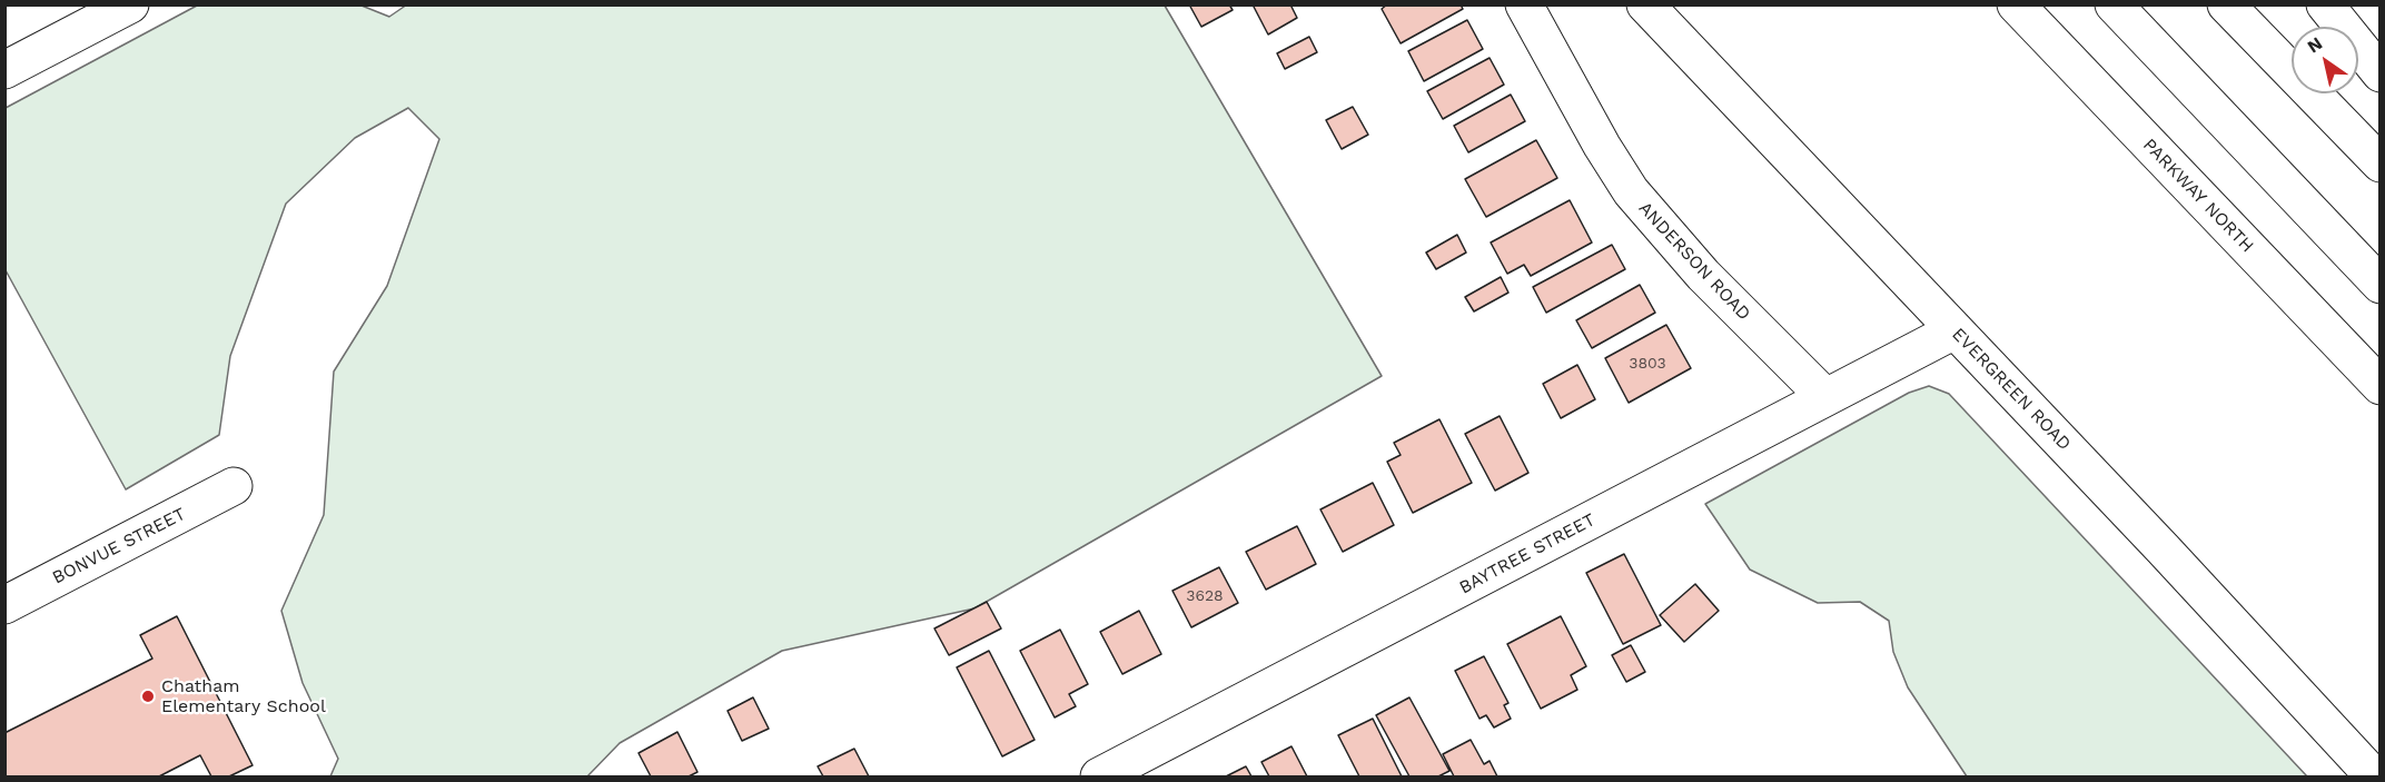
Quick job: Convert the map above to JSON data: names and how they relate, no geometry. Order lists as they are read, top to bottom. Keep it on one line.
{"streets":{"main road":["PARKWAY NORTH","ANDERSON ROAD","EVERGREEN ROAD","BONVUE STREET","BAYTREE STREET"]},"crossings":[["ANDERSON ROAD","BAYTREE STREET"],["EVERGREEN ROAD","BAYTREE STREET"]],"places":["Chatham Elementary School"],"house_numbers":["3803","3628"],"north":"top left"}
